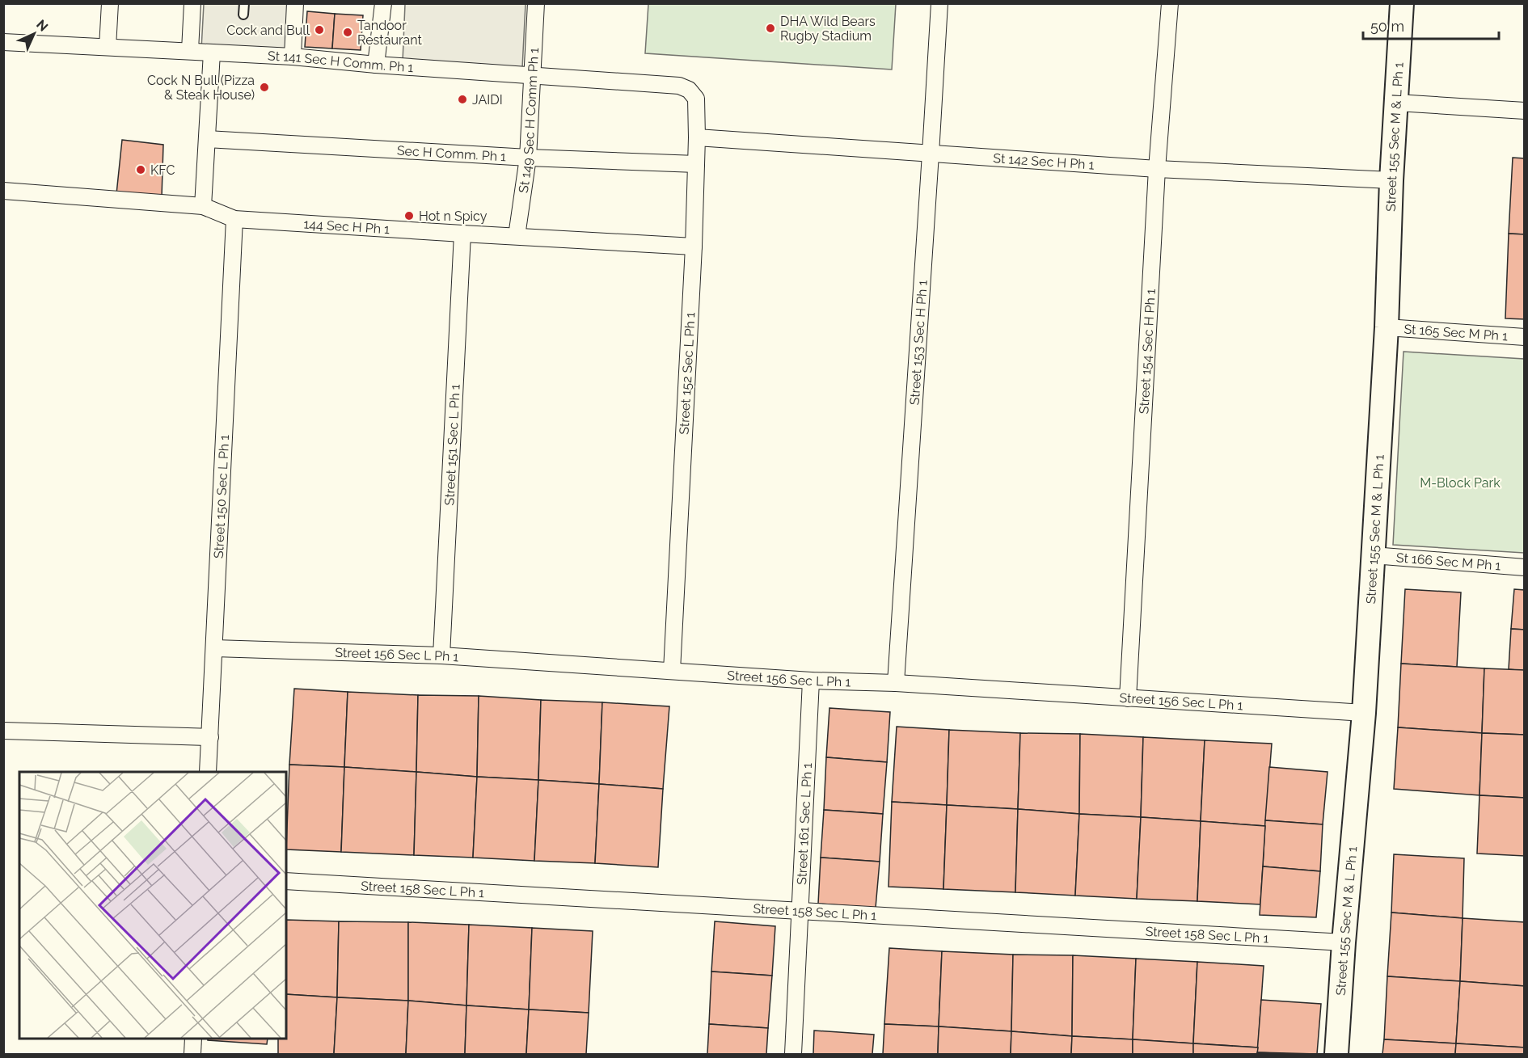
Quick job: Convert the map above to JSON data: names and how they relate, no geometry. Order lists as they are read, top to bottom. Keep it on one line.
{"streets":{"street":["St 141 Sec H Comm. Ph 1","St 149 Sec H Comm Ph 1","Street 155 Sec M & L Ph 1","Sec H Comm. Ph 1","St 142 Sec H Ph 1","144 Sec H Ph 1","St 165 Sec M Ph 1","Street 153 Sec H Ph 1","Street 154 Sec H Ph 1","Street 152 Sec L Ph 1","Street 151 Sec L Ph 1","Street 150 Sec L Ph 1","St 166 Sec M Ph 1","Street 156 Sec L Ph 1","Street 161 Sec L Ph 1","Street 158 Sec L Ph 1"]},"crossings":[["St 141 Sec H Comm. Ph 1","St 149 Sec H Comm Ph 1"],["St 141 Sec H Comm. Ph 1","Street 152 Sec L Ph 1"],["St 149 Sec H Comm Ph 1","Sec H Comm. Ph 1"],["St 149 Sec H Comm Ph 1","144 Sec H Ph 1"],["Street 155 Sec M & L Ph 1","St 142 Sec H Ph 1"],["Street 155 Sec M & L Ph 1","St 165 Sec M Ph 1"],["Street 155 Sec M & L Ph 1","St 166 Sec M Ph 1"],["Street 155 Sec M & L Ph 1","Street 156 Sec L Ph 1"],["Street 155 Sec M & L Ph 1","Street 158 Sec L Ph 1"],["Sec H Comm. Ph 1","Street 152 Sec L Ph 1"],["St 142 Sec H Ph 1","Street 153 Sec H Ph 1"],["St 142 Sec H Ph 1","Street 154 Sec H Ph 1"],["St 142 Sec H Ph 1","Street 152 Sec L Ph 1"],["144 Sec H Ph 1","Street 152 Sec L Ph 1"],["144 Sec H Ph 1","Street 151 Sec L Ph 1"],["144 Sec H Ph 1","Street 150 Sec L Ph 1"],["Street 153 Sec H Ph 1","Street 156 Sec L Ph 1"],["Street 154 Sec H Ph 1","Street 156 Sec L Ph 1"],["Street 152 Sec L Ph 1","Street 156 Sec L Ph 1"],["Street 151 Sec L Ph 1","Street 156 Sec L Ph 1"],["Street 150 Sec L Ph 1","Street 156 Sec L Ph 1"],["Street 156 Sec L Ph 1","Street 161 Sec L Ph 1"],["Street 161 Sec L Ph 1","Street 158 Sec L Ph 1"]],"parks":["M-Block Park"],"places":["DHA Wild Bears Rugby Stadium","Cock and Bull","Tandoor Restaurant","Cock N Bull (Pizza & Steak House)","JAIDI","KFC","Hot n Spicy"],"scale_bar":"50 m","north":"top right"}
